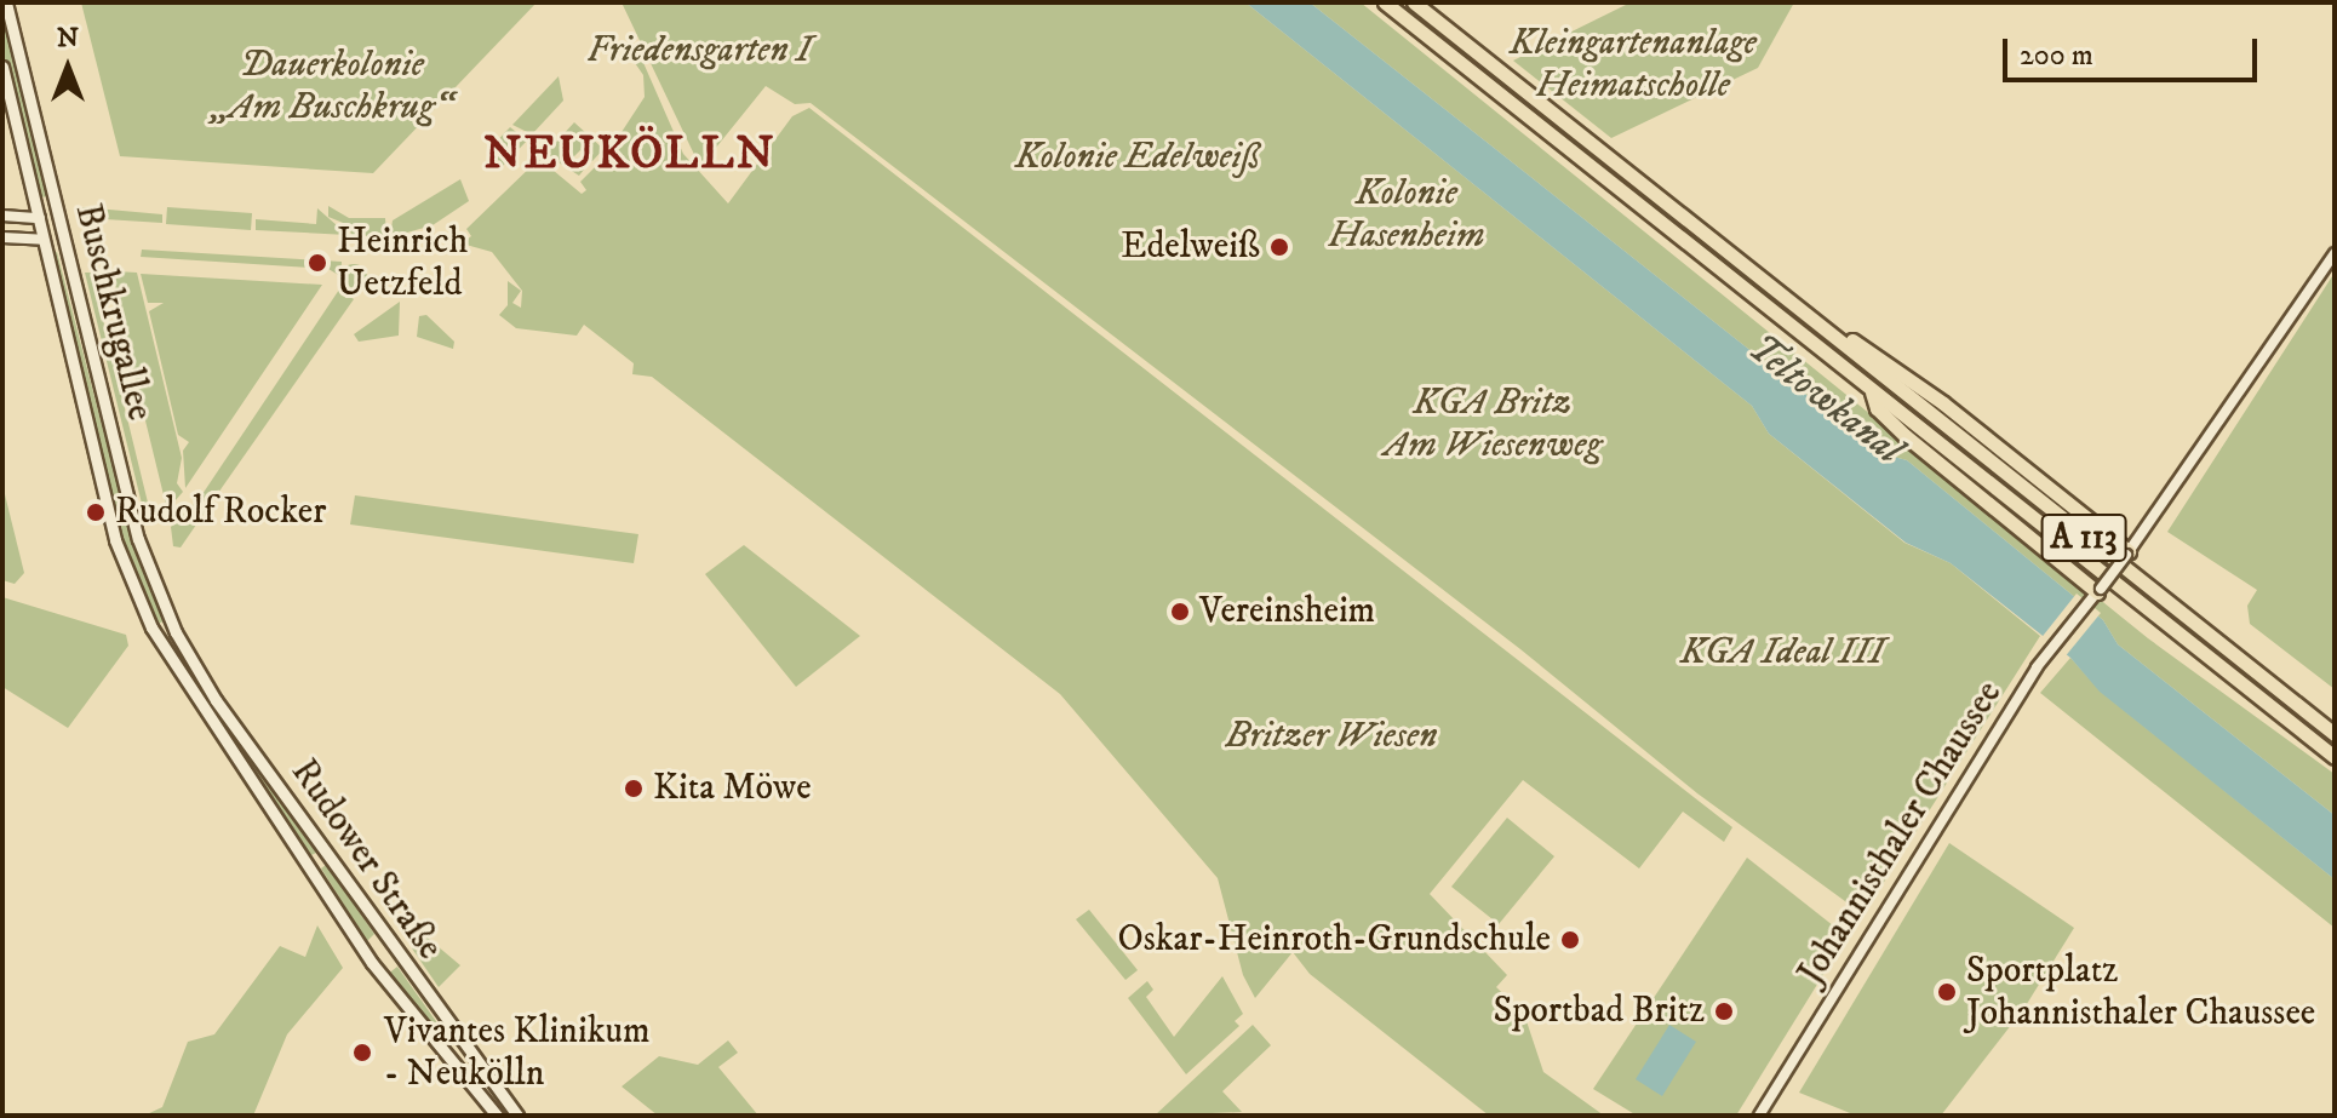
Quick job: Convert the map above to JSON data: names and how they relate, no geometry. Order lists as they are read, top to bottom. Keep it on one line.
{"streets":{"highway":["A 113"],"main road":["Buschkrugallee","Rudower Straße"],"street":["Johannisthaler Chaussee"]},"crossings":[["Buschkrugallee","Rudower Straße"]],"districts":["NEUKÖLLN"],"water":["Teltowkanal"],"parks":["Kleingartenanlage Heimatscholle","Friedensgarten I","Dauerkolonie „Am Buschkrug“","Kolonie Edelweiß","Kolonie Hasenheim","KGA Britz Am Wiesenweg","KGA Ideal III","Britzer Wiesen"],"places":["Edelweiß","Heinrich Uetzfeld","Rudolf Rocker","Vereinsheim","Kita Möwe","Oskar-Heinroth-Grundschule","Sportplatz Johannisthaler Chaussee","Sportbad Britz","Vivantes Klinikum - Neukölln"],"scale_bar":"200 m","north":"top"}
